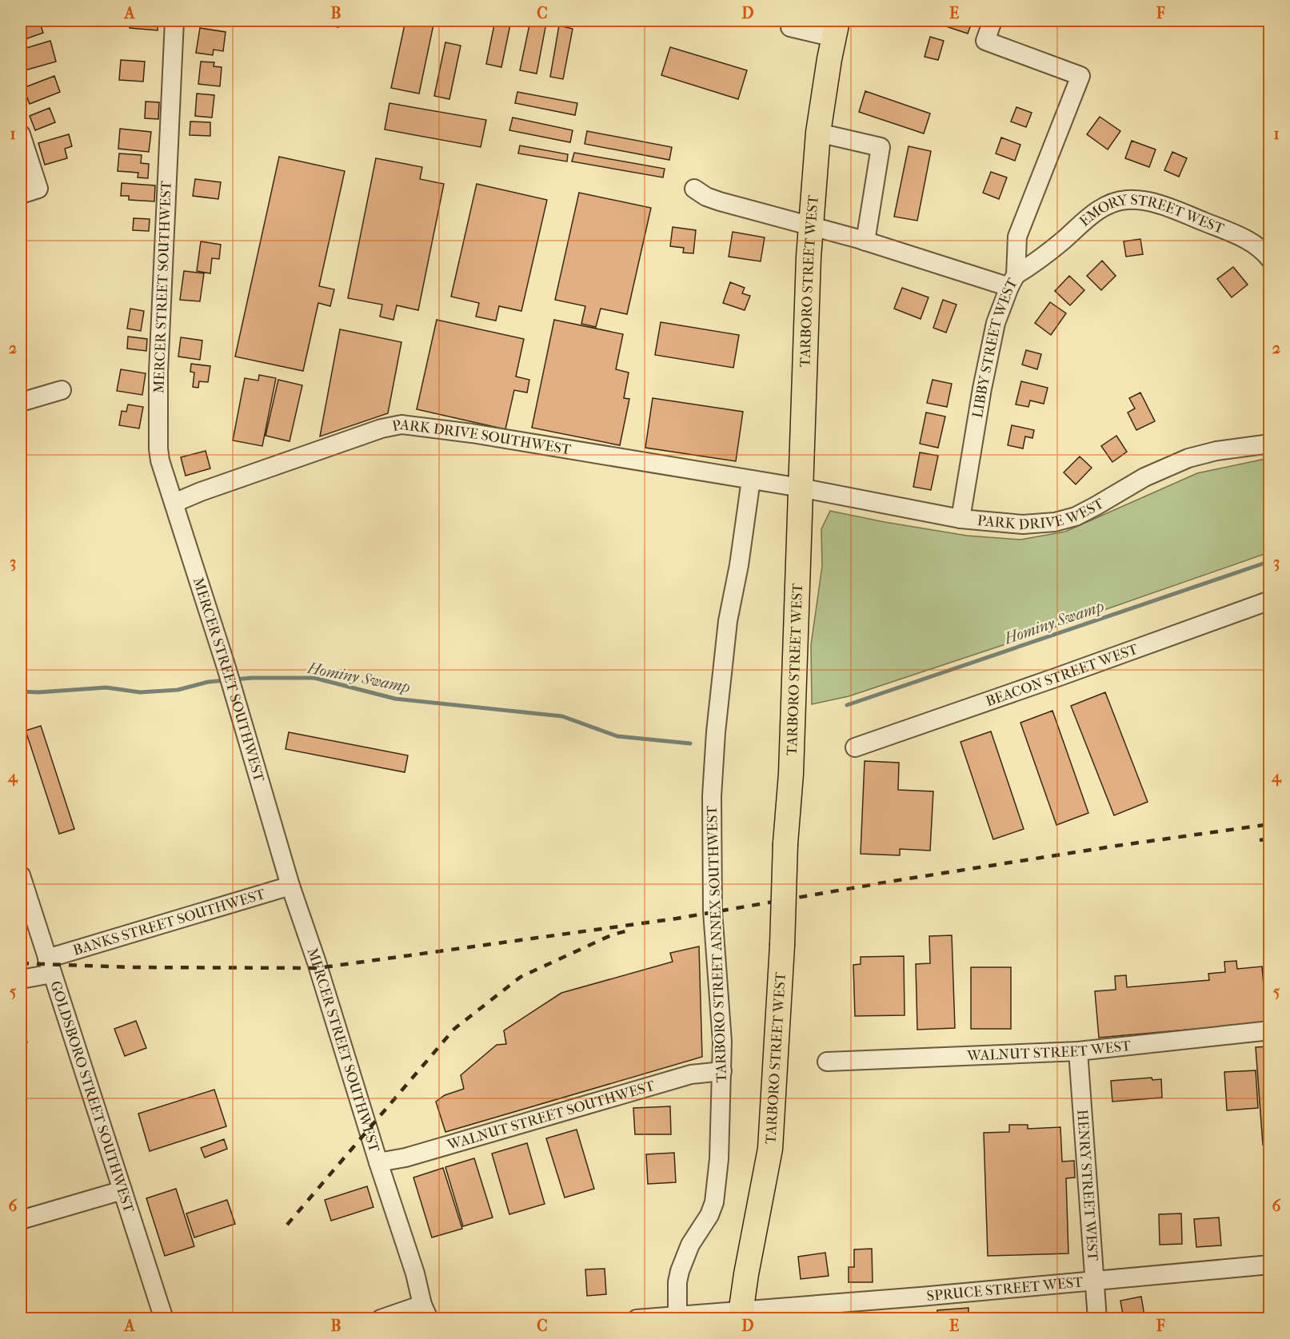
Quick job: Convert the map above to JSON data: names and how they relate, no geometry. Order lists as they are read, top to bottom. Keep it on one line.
{"streets":{"main road":["TARBORO STREET WEST"],"street":["EMORY STREET WEST","MERCER STREET SOUTHWEST","LIBBY STREET WEST","PARK DRIVE SOUTHWEST","PARK DRIVE WEST","BEACON STREET WEST","BANKS STREET SOUTHWEST","TARBORO STREET ANNEX SOUTHWEST","WALNUT STREET WEST","GOLDSBORO STREET SOUTHWEST","WALNUT STREET SOUTHWEST","HENRY STREET WEST","SPRUCE STREET WEST"]},"crossings":[["EMORY STREET WEST","LIBBY STREET WEST"],["TARBORO STREET WEST","PARK DRIVE SOUTHWEST"],["TARBORO STREET WEST","PARK DRIVE WEST"],["TARBORO STREET WEST","SPRUCE STREET WEST"],["MERCER STREET SOUTHWEST","PARK DRIVE SOUTHWEST"],["MERCER STREET SOUTHWEST","BANKS STREET SOUTHWEST"],["MERCER STREET SOUTHWEST","WALNUT STREET SOUTHWEST"],["LIBBY STREET WEST","PARK DRIVE WEST"],["PARK DRIVE SOUTHWEST","PARK DRIVE WEST"],["PARK DRIVE SOUTHWEST","TARBORO STREET ANNEX SOUTHWEST"],["BANKS STREET SOUTHWEST","GOLDSBORO STREET SOUTHWEST"],["TARBORO STREET ANNEX SOUTHWEST","WALNUT STREET SOUTHWEST"],["TARBORO STREET ANNEX SOUTHWEST","SPRUCE STREET WEST"],["WALNUT STREET WEST","HENRY STREET WEST"],["HENRY STREET WEST","SPRUCE STREET WEST"]],"water":["Hominy Swamp"],"grid":{"columns":["A","B","C","D","E","F"],"rows":["1","2","3","4","5","6"]}}
